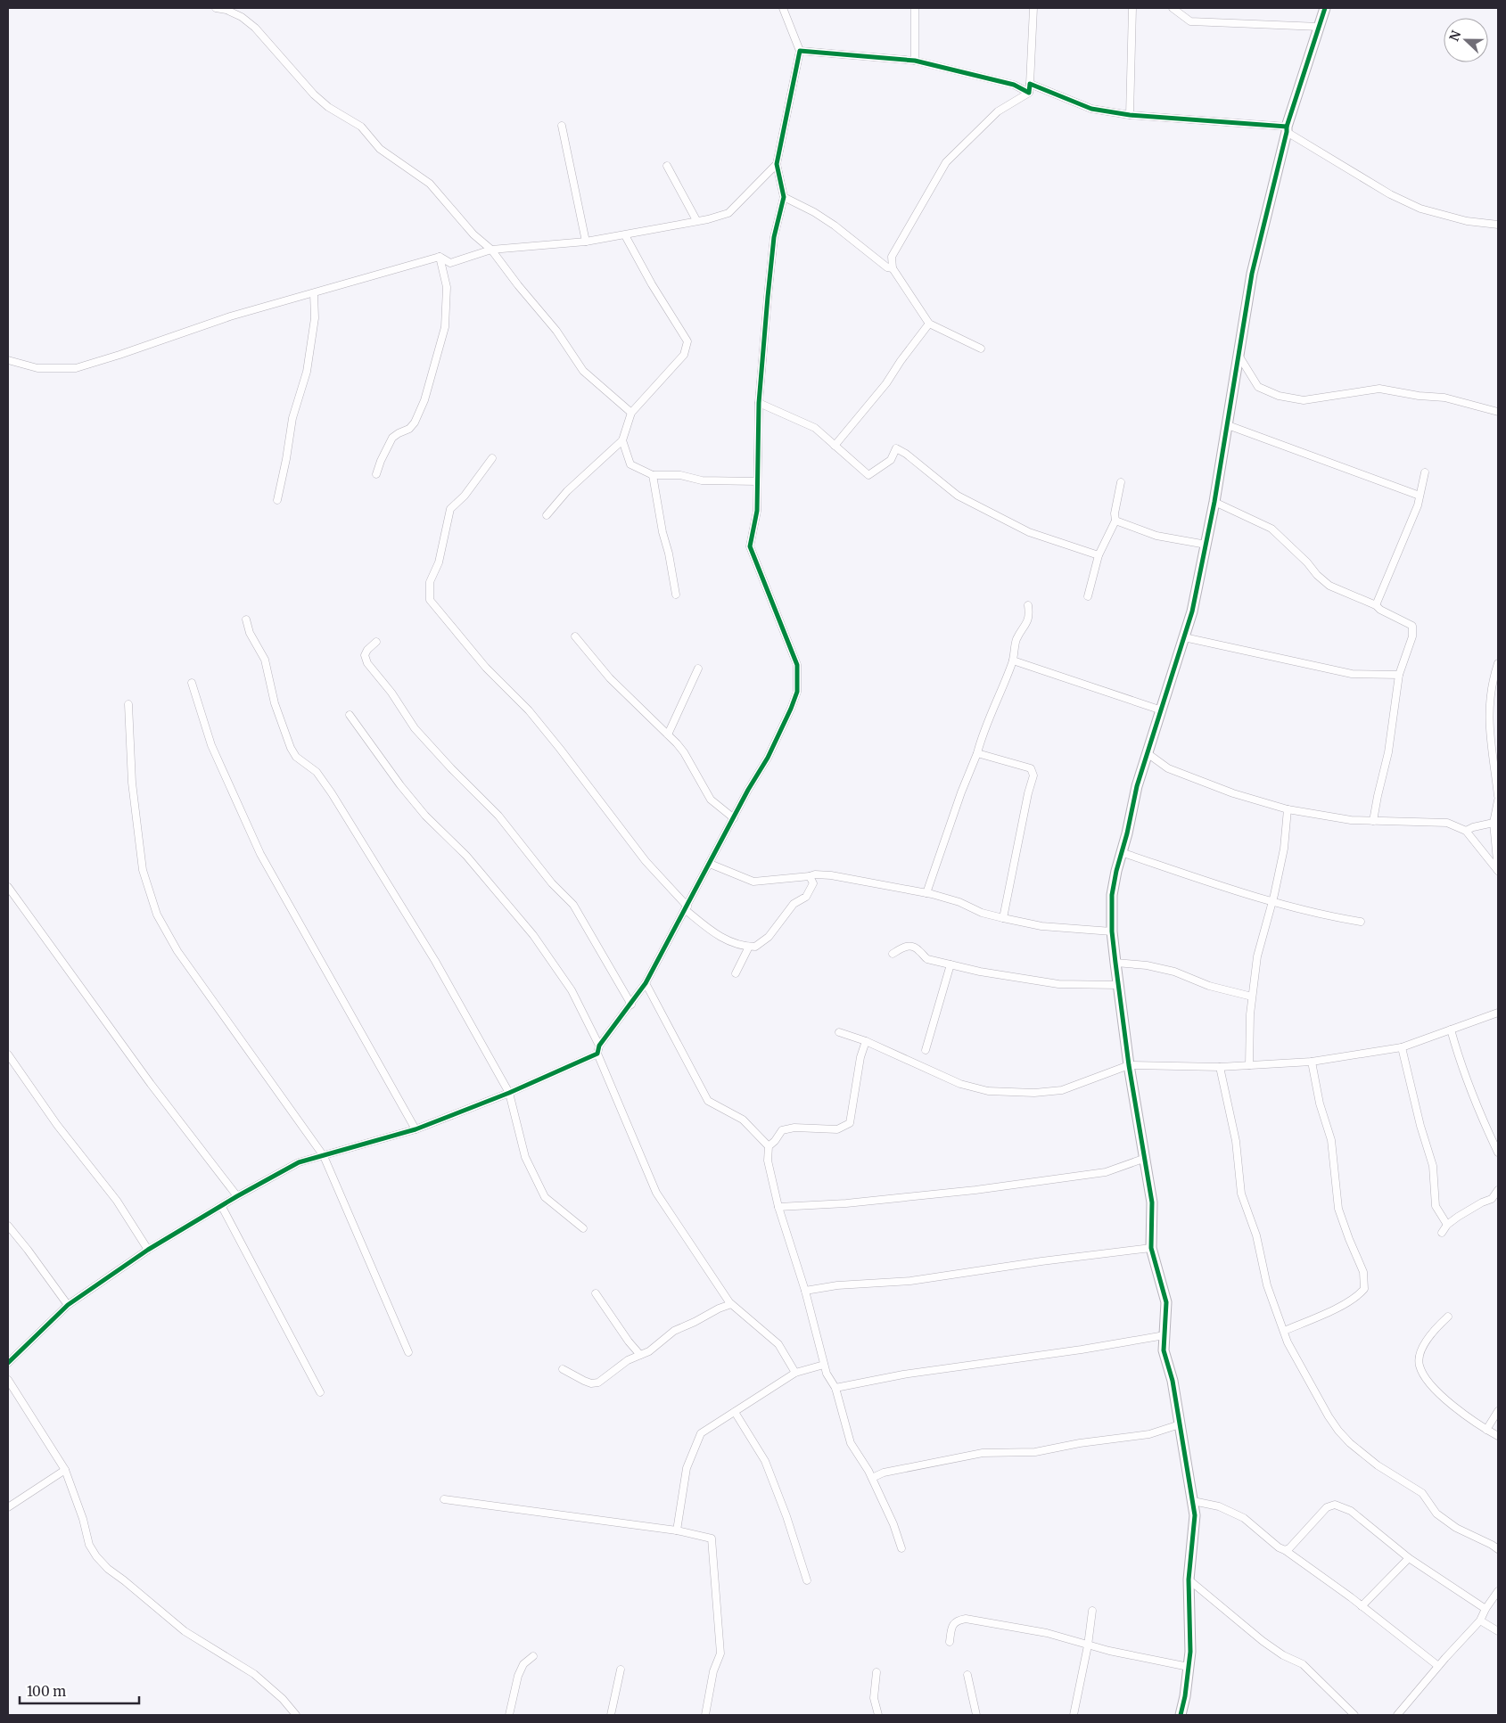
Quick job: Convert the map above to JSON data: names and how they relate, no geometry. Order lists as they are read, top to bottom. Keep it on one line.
{"scale_bar":"100 m","north":"left"}
